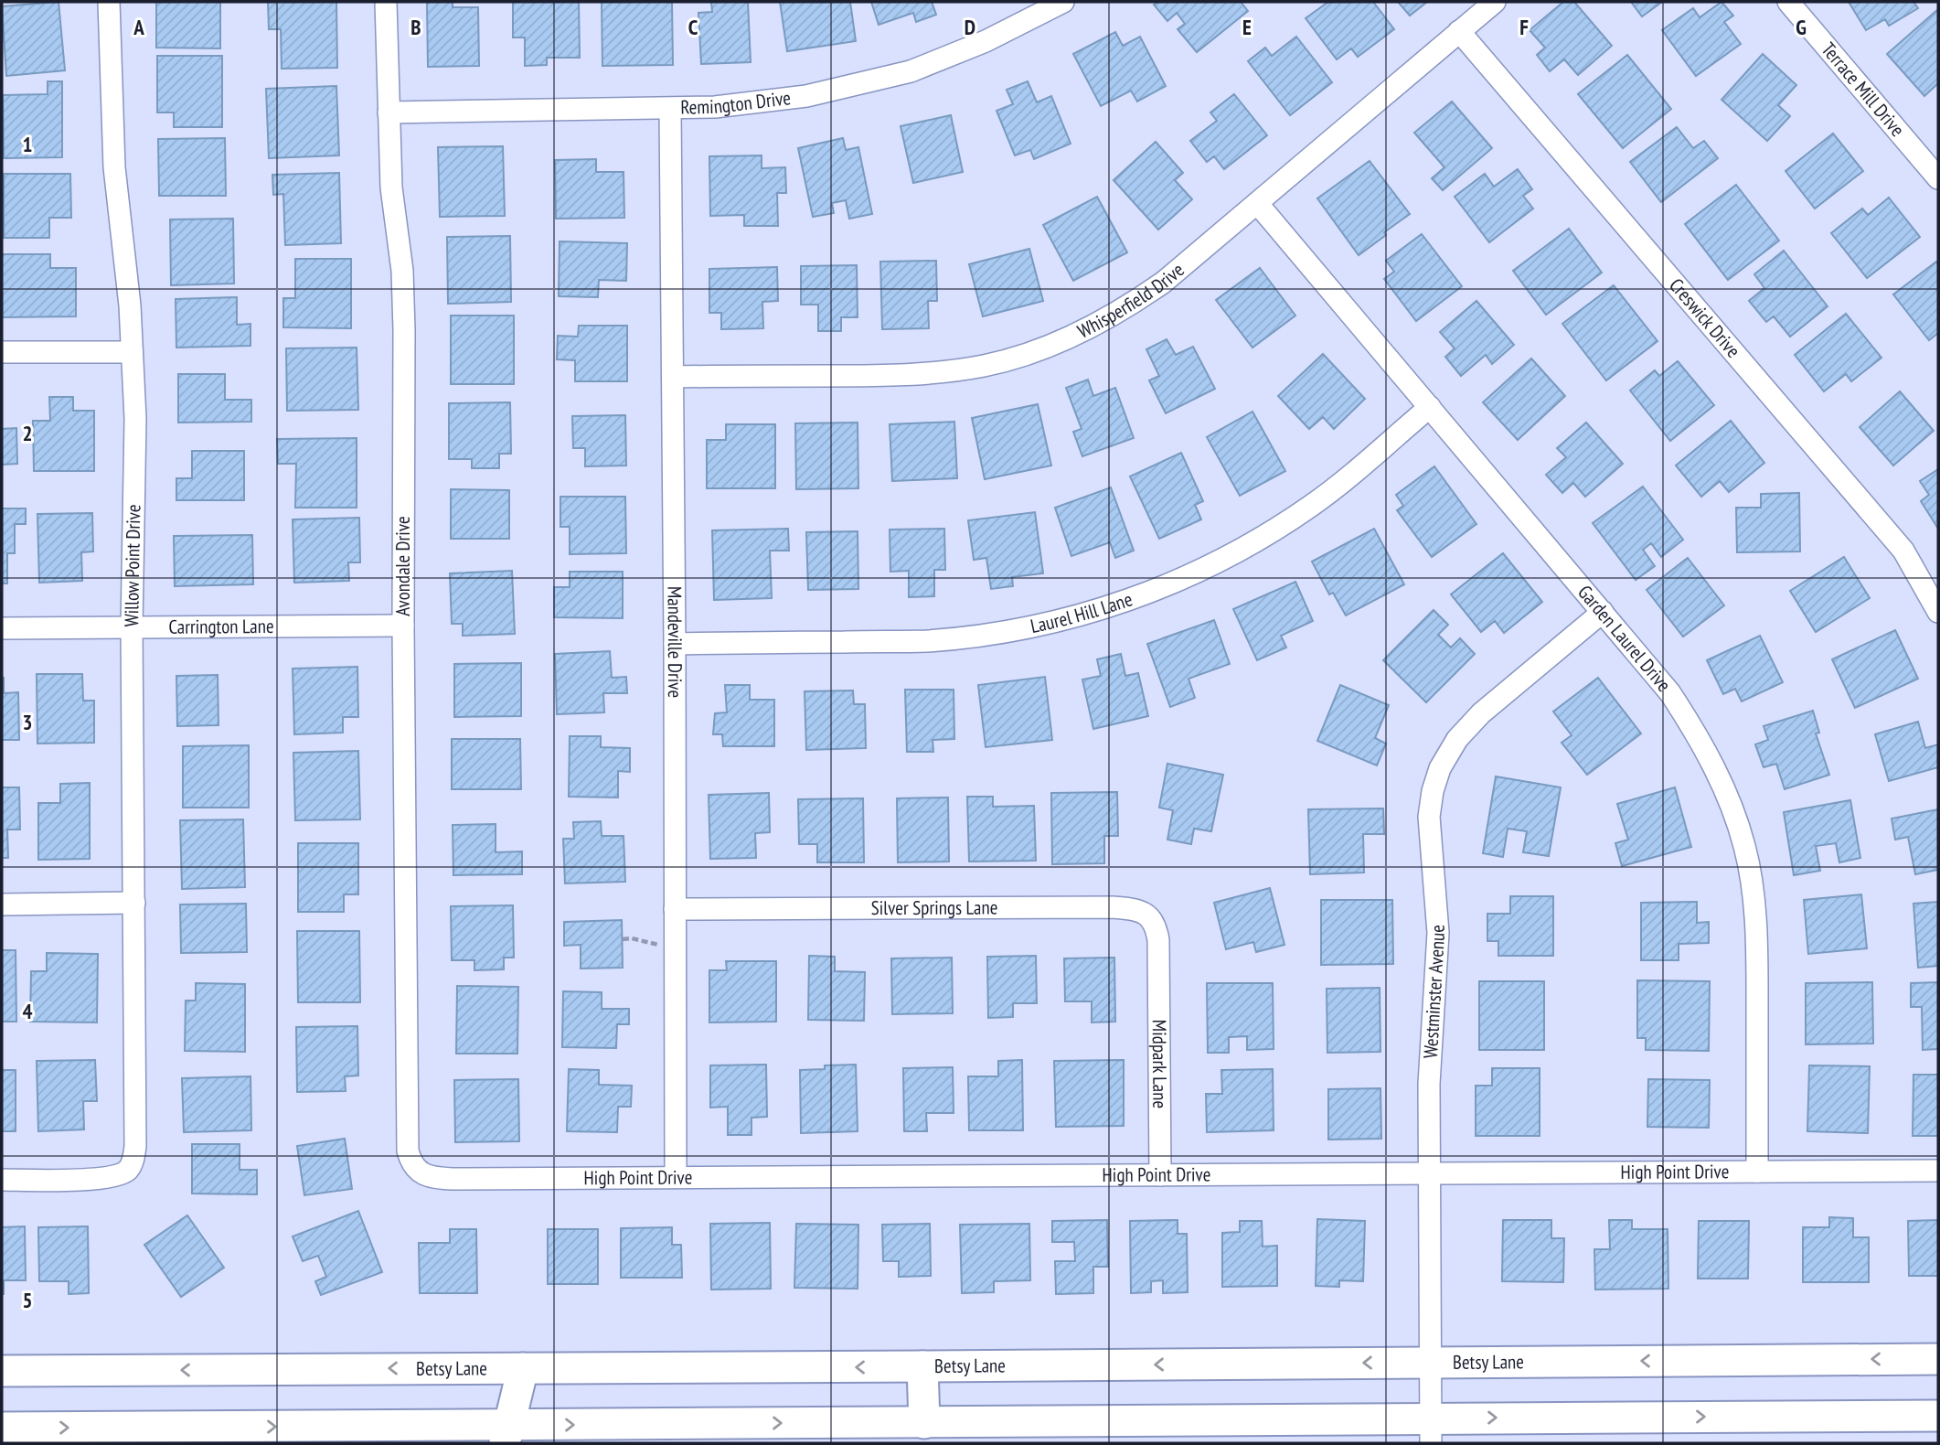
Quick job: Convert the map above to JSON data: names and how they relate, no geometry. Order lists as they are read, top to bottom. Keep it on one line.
{"streets":{"main road":["Betsy Lane"],"street":["Terrace Mill Drive","Remington Drive","Whisperfield Drive","Creswick Drive","Willow Point Drive","Avondale Drive","Laurel Hill Lane","Carrington Lane","Garden Laurel Drive","Mandeville Drive","Silver Springs Lane","Westminster Avenue","Midpark Lane","High Point Drive"]},"crossings":[["Remington Drive","Avondale Drive"],["Remington Drive","Mandeville Drive"],["Whisperfield Drive","Creswick Drive"],["Whisperfield Drive","Garden Laurel Drive"],["Whisperfield Drive","Mandeville Drive"],["Willow Point Drive","Carrington Lane"],["Avondale Drive","Carrington Lane"],["Avondale Drive","High Point Drive"],["Laurel Hill Lane","Garden Laurel Drive"],["Laurel Hill Lane","Mandeville Drive"],["Garden Laurel Drive","Westminster Avenue"],["Garden Laurel Drive","High Point Drive"],["Mandeville Drive","Silver Springs Lane"],["Mandeville Drive","High Point Drive"],["Silver Springs Lane","Midpark Lane"],["Westminster Avenue","High Point Drive"],["Westminster Avenue","Betsy Lane"],["Midpark Lane","High Point Drive"]],"grid":{"columns":["A","B","C","D","E","F","G"],"rows":["1","2","3","4","5"]}}
